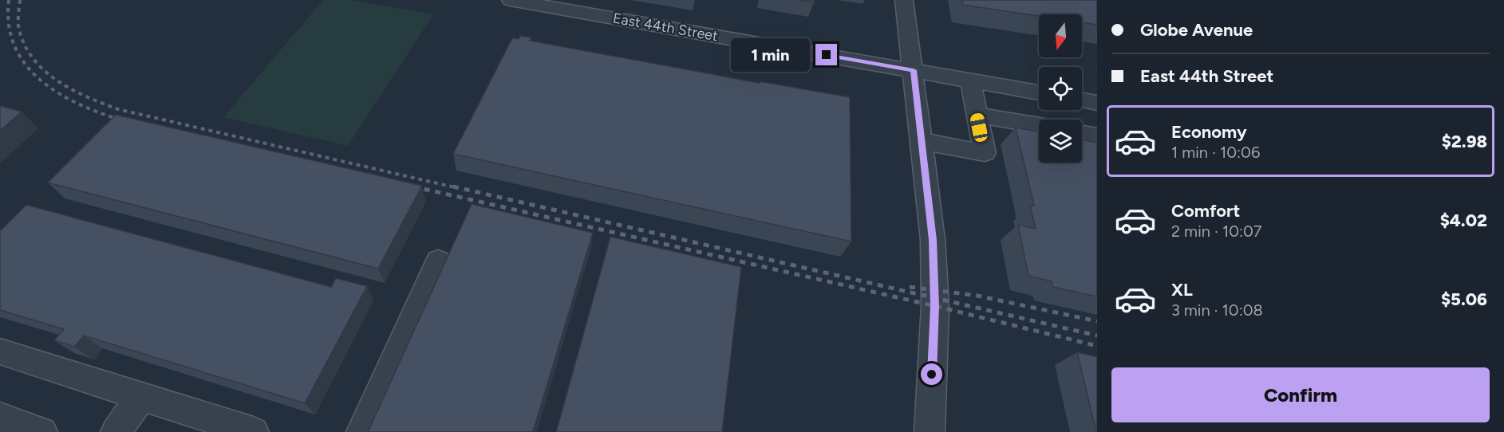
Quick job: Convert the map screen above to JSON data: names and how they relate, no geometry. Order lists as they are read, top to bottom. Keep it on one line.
{"streets":{"street":["East 44th Street"]},"north":"bottom","page":{"banner":["Globe Avenue","East 44th Street"],"bubble":"1 min","list":[{"name":"Economy","note":"1 min · 10:06","value":"$2.98"},{"name":"Comfort","note":"2 min · 10:07","value":"$4.02"},{"name":"XL","note":"3 min · 10:08","value":"$5.06"}],"buttons":"Confirm"}}
